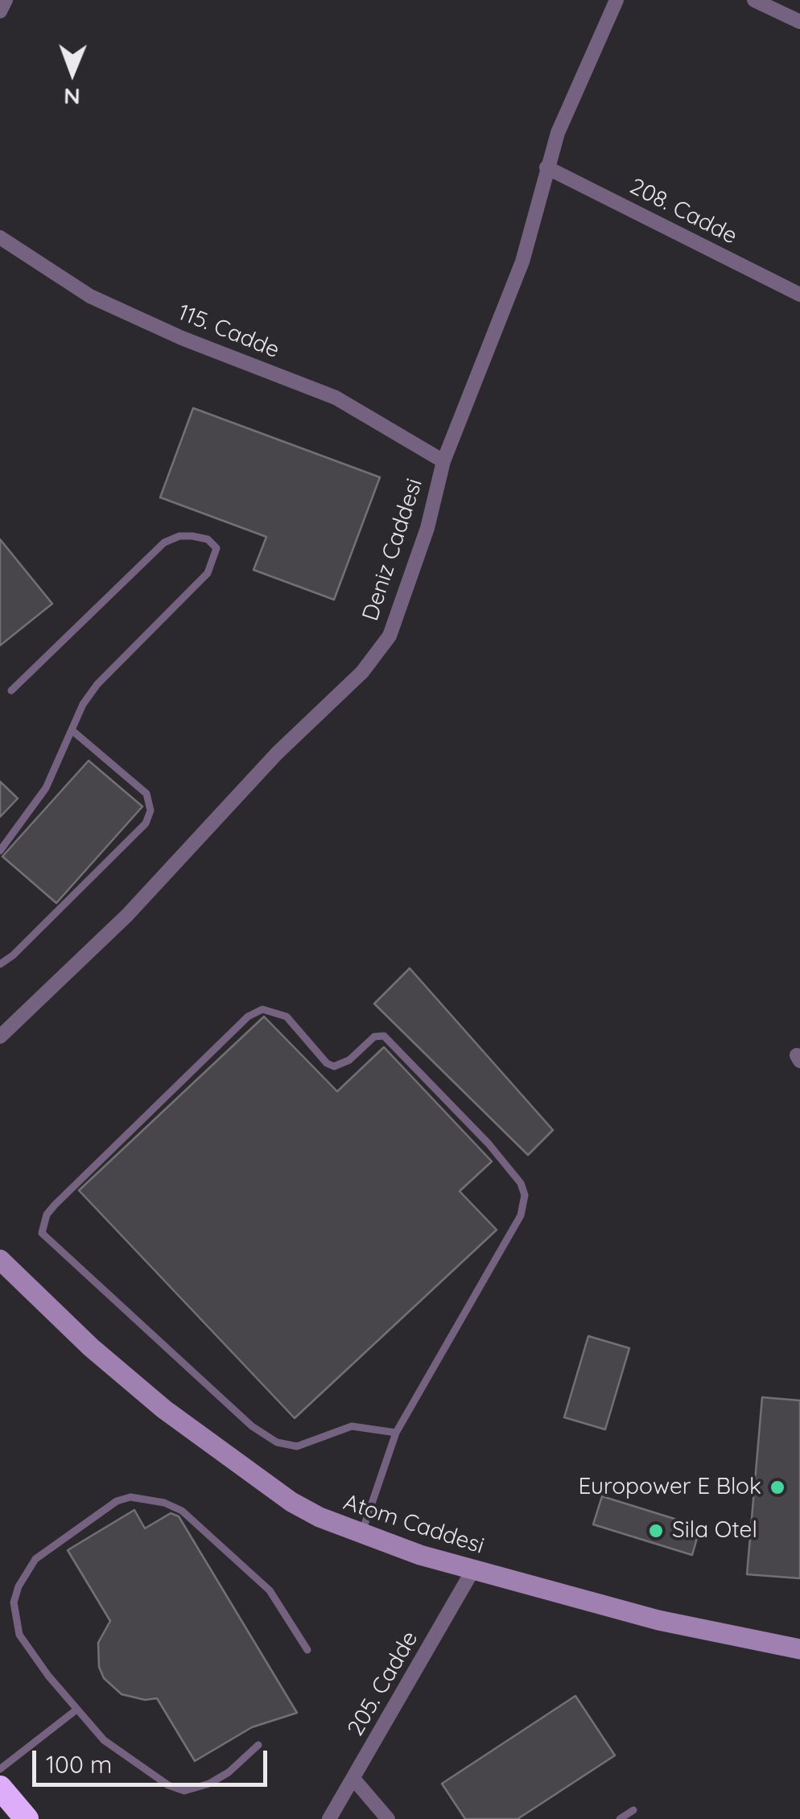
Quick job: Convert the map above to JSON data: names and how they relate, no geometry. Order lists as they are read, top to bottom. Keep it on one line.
{"streets":{"street":["208. Cadde","115. Cadde","Deniz Caddesi","Atom Caddesi","205. Cadde"]},"crossings":[["208. Cadde","Deniz Caddesi"],["115. Cadde","Deniz Caddesi"],["Atom Caddesi","205. Cadde"]],"places":["Europower E Blok","Sila Otel"],"scale_bar":"100 m","north":"bottom"}
